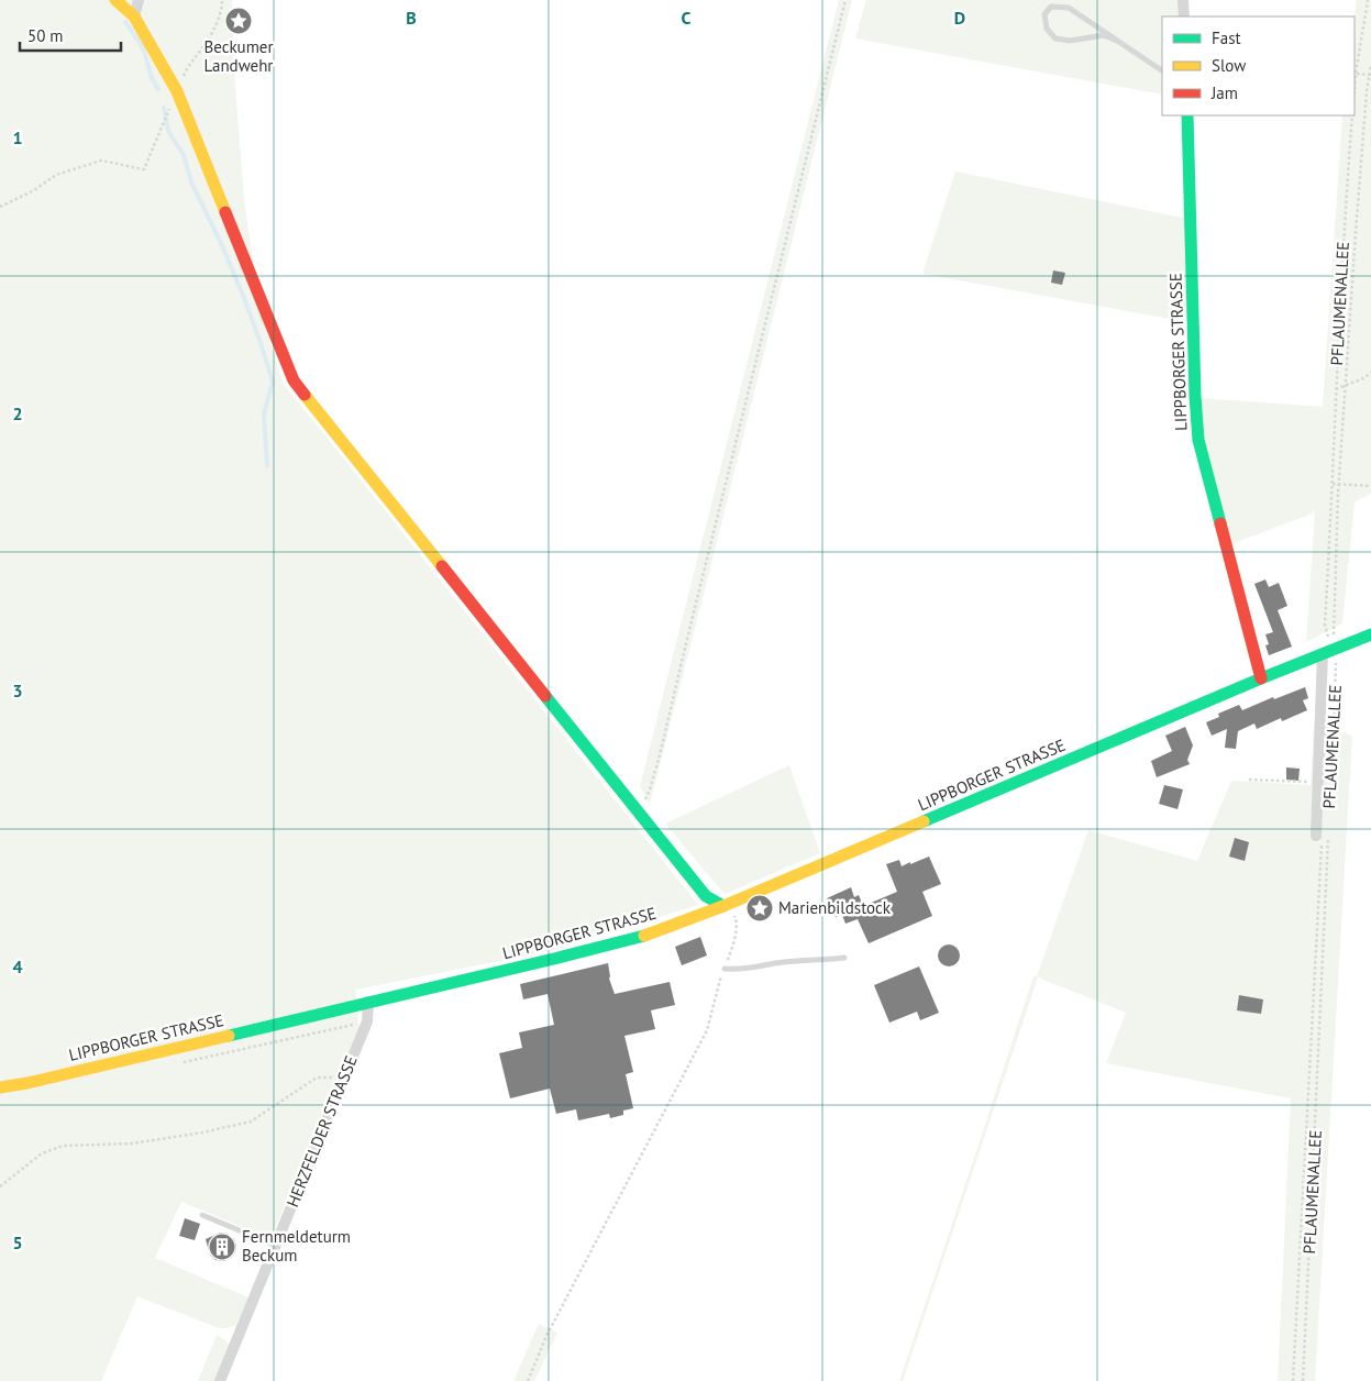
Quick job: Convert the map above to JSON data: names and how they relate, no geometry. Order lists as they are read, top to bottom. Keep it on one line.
{"streets":{"street":["LIPPBORGER STRASSE","HERZFELDER STRASSE"],"path":["PFLAUMENALLEE"]},"crossings":[["PFLAUMENALLEE","LIPPBORGER STRASSE"],["LIPPBORGER STRASSE","HERZFELDER STRASSE"]],"places":{"place":["Beckumer Landwehr","Marienbildstock"],"building":["Fernmeldeturm Beckum"]},"legend":["Fast","Slow","Jam"],"scale_bar":"50 m","grid":{"columns":["B","C","D"],"rows":["1","2","3","4","5"]}}
